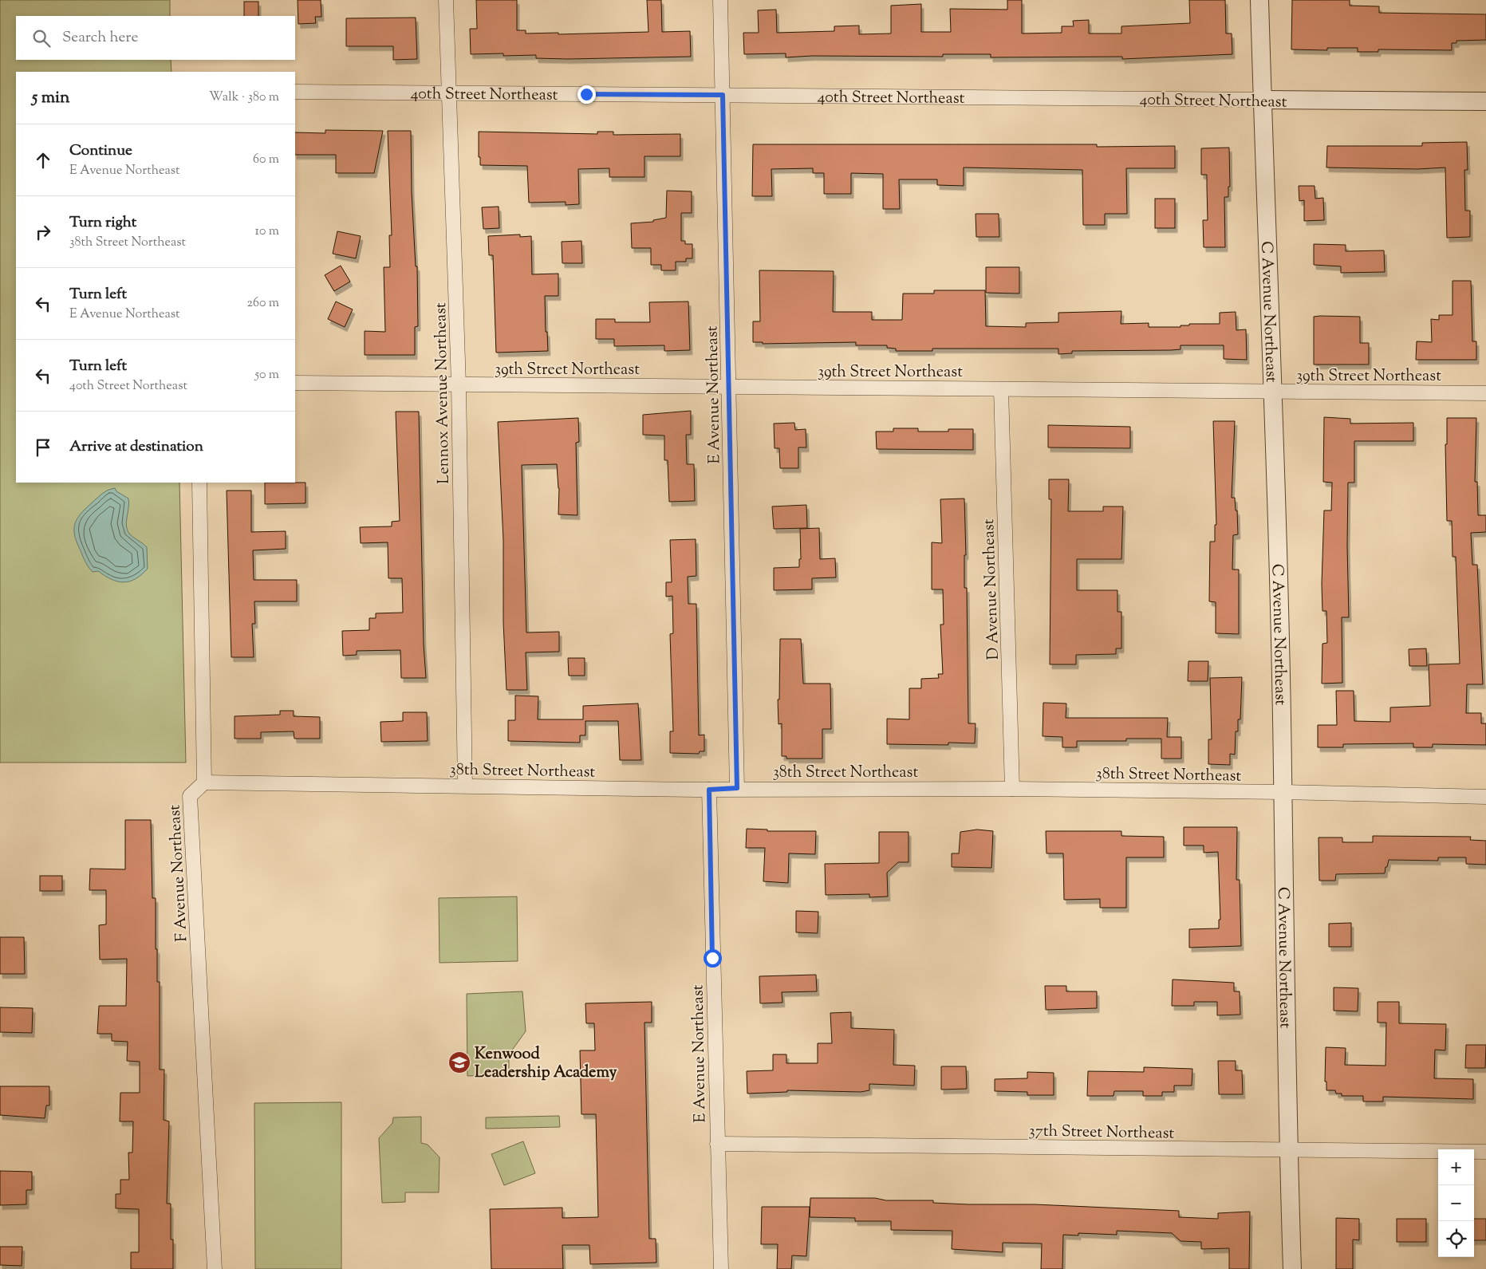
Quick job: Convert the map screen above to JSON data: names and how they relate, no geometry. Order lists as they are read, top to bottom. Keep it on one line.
{"streets":{"street":["40th Street Northeast","C Avenue Northeast","39th Street Northeast","Lennox Avenue Northeast","E Avenue Northeast","D Avenue Northeast","38th Street Northeast","F Avenue Northeast","37th Street Northeast"]},"crossings":[["40th Street Northeast","C Avenue Northeast"],["40th Street Northeast","Lennox Avenue Northeast"],["40th Street Northeast","E Avenue Northeast"],["C Avenue Northeast","39th Street Northeast"],["C Avenue Northeast","38th Street Northeast"],["C Avenue Northeast","37th Street Northeast"],["39th Street Northeast","Lennox Avenue Northeast"],["39th Street Northeast","E Avenue Northeast"],["39th Street Northeast","D Avenue Northeast"],["Lennox Avenue Northeast","38th Street Northeast"],["E Avenue Northeast","38th Street Northeast"],["E Avenue Northeast","37th Street Northeast"],["D Avenue Northeast","38th Street Northeast"],["38th Street Northeast","F Avenue Northeast"]],"places":{"school or university":["Kenwood Leadership Academy"]},"page":{"search":"Search here","heading":["5 min","Walk · 380 m"],"list":[["Continue","E Avenue Northeast","60 m"],["Turn right","38th Street Northeast","10 m"],["Turn left","E Avenue Northeast","260 m"],["Turn left","40th Street Northeast","50 m"],"Arrive at destination"],"map_buttons":["+","−"]}}
